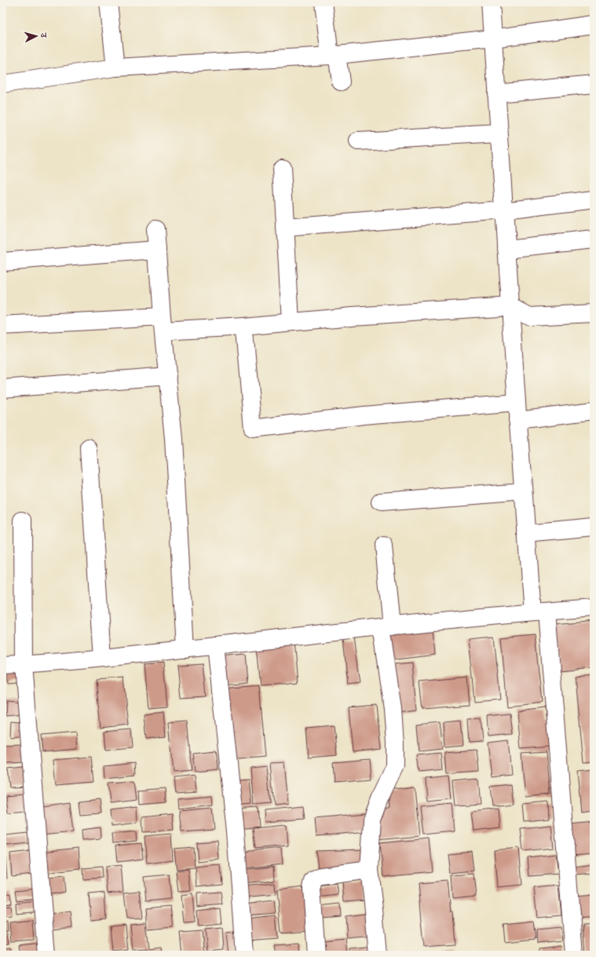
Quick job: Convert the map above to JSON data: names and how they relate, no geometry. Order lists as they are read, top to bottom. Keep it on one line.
{"north":"right"}
